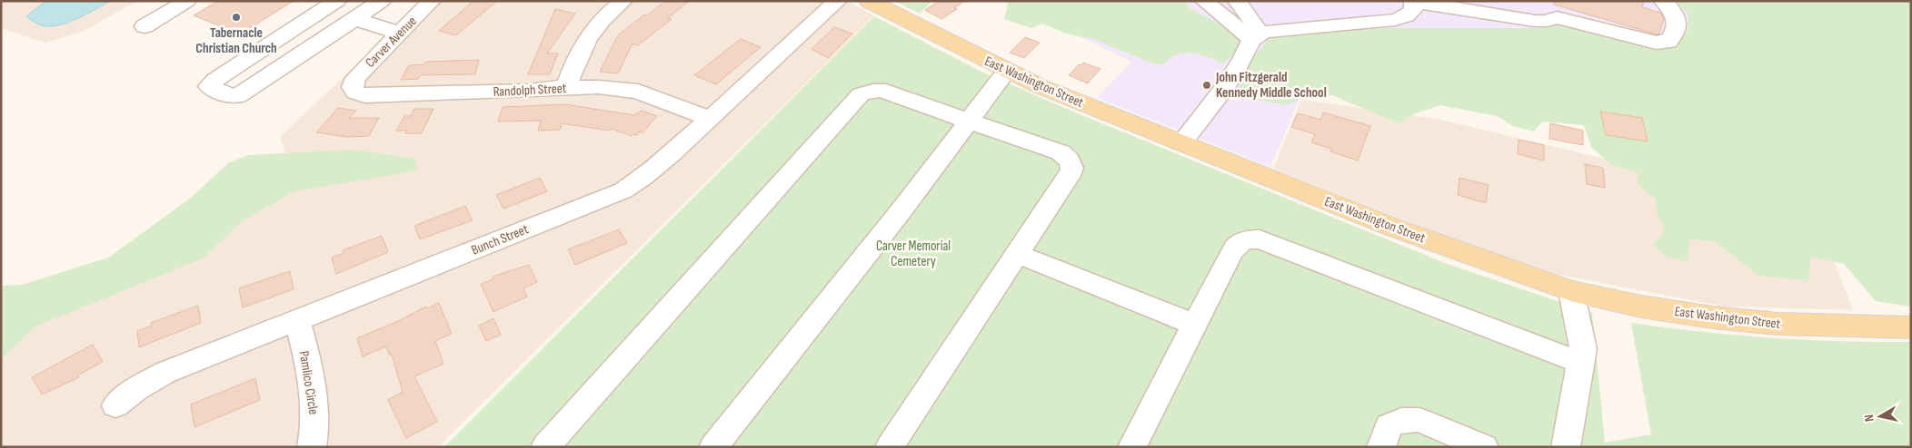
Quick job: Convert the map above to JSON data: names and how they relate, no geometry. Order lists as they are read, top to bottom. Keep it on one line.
{"streets":{"main road":["East Washington Street"],"street":["Carver Avenue","Randolph Street","Bunch Street","Pamlico Circle"]},"crossings":[["Carver Avenue","Randolph Street"],["Randolph Street","Bunch Street"],["Bunch Street","Pamlico Circle"]],"parks":["Carver Memorial Cemetery"],"places":["Tabernacle Christian Church","John Fitzgerald Kennedy Middle School"],"north":"left"}
